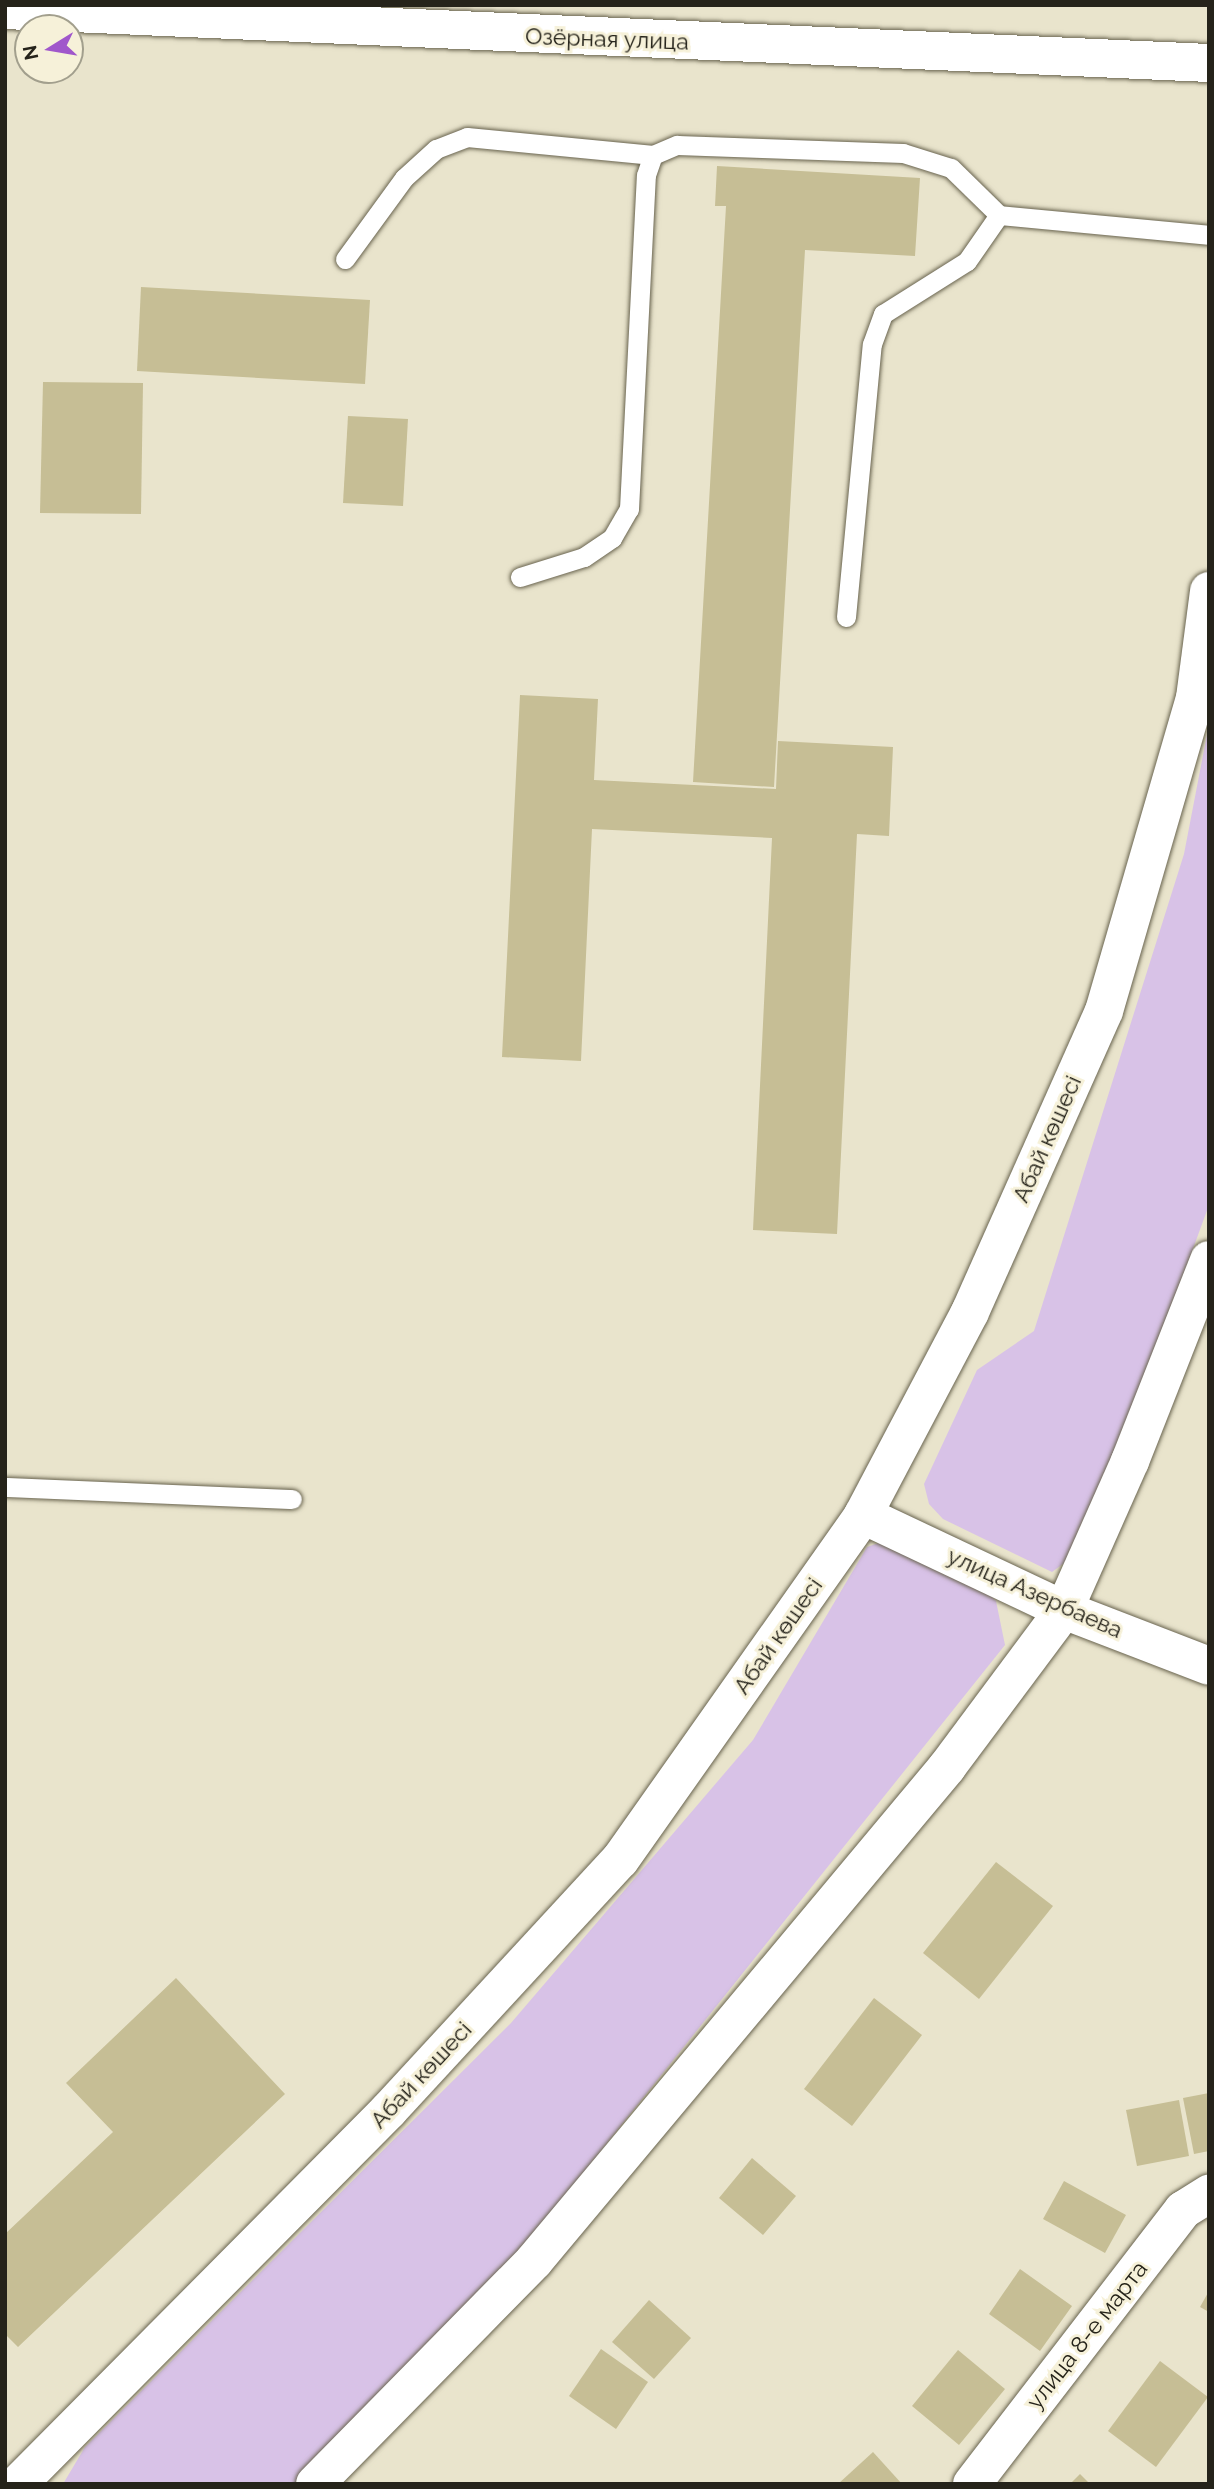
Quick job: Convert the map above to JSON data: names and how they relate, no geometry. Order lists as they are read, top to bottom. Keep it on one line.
{"streets":{"street":["Озёрная улица","Абай көшесі","улица Азербаева","улица 8-е марта"]},"crossings":[["Абай көшесі","улица Азербаева"]],"north":"left"}
